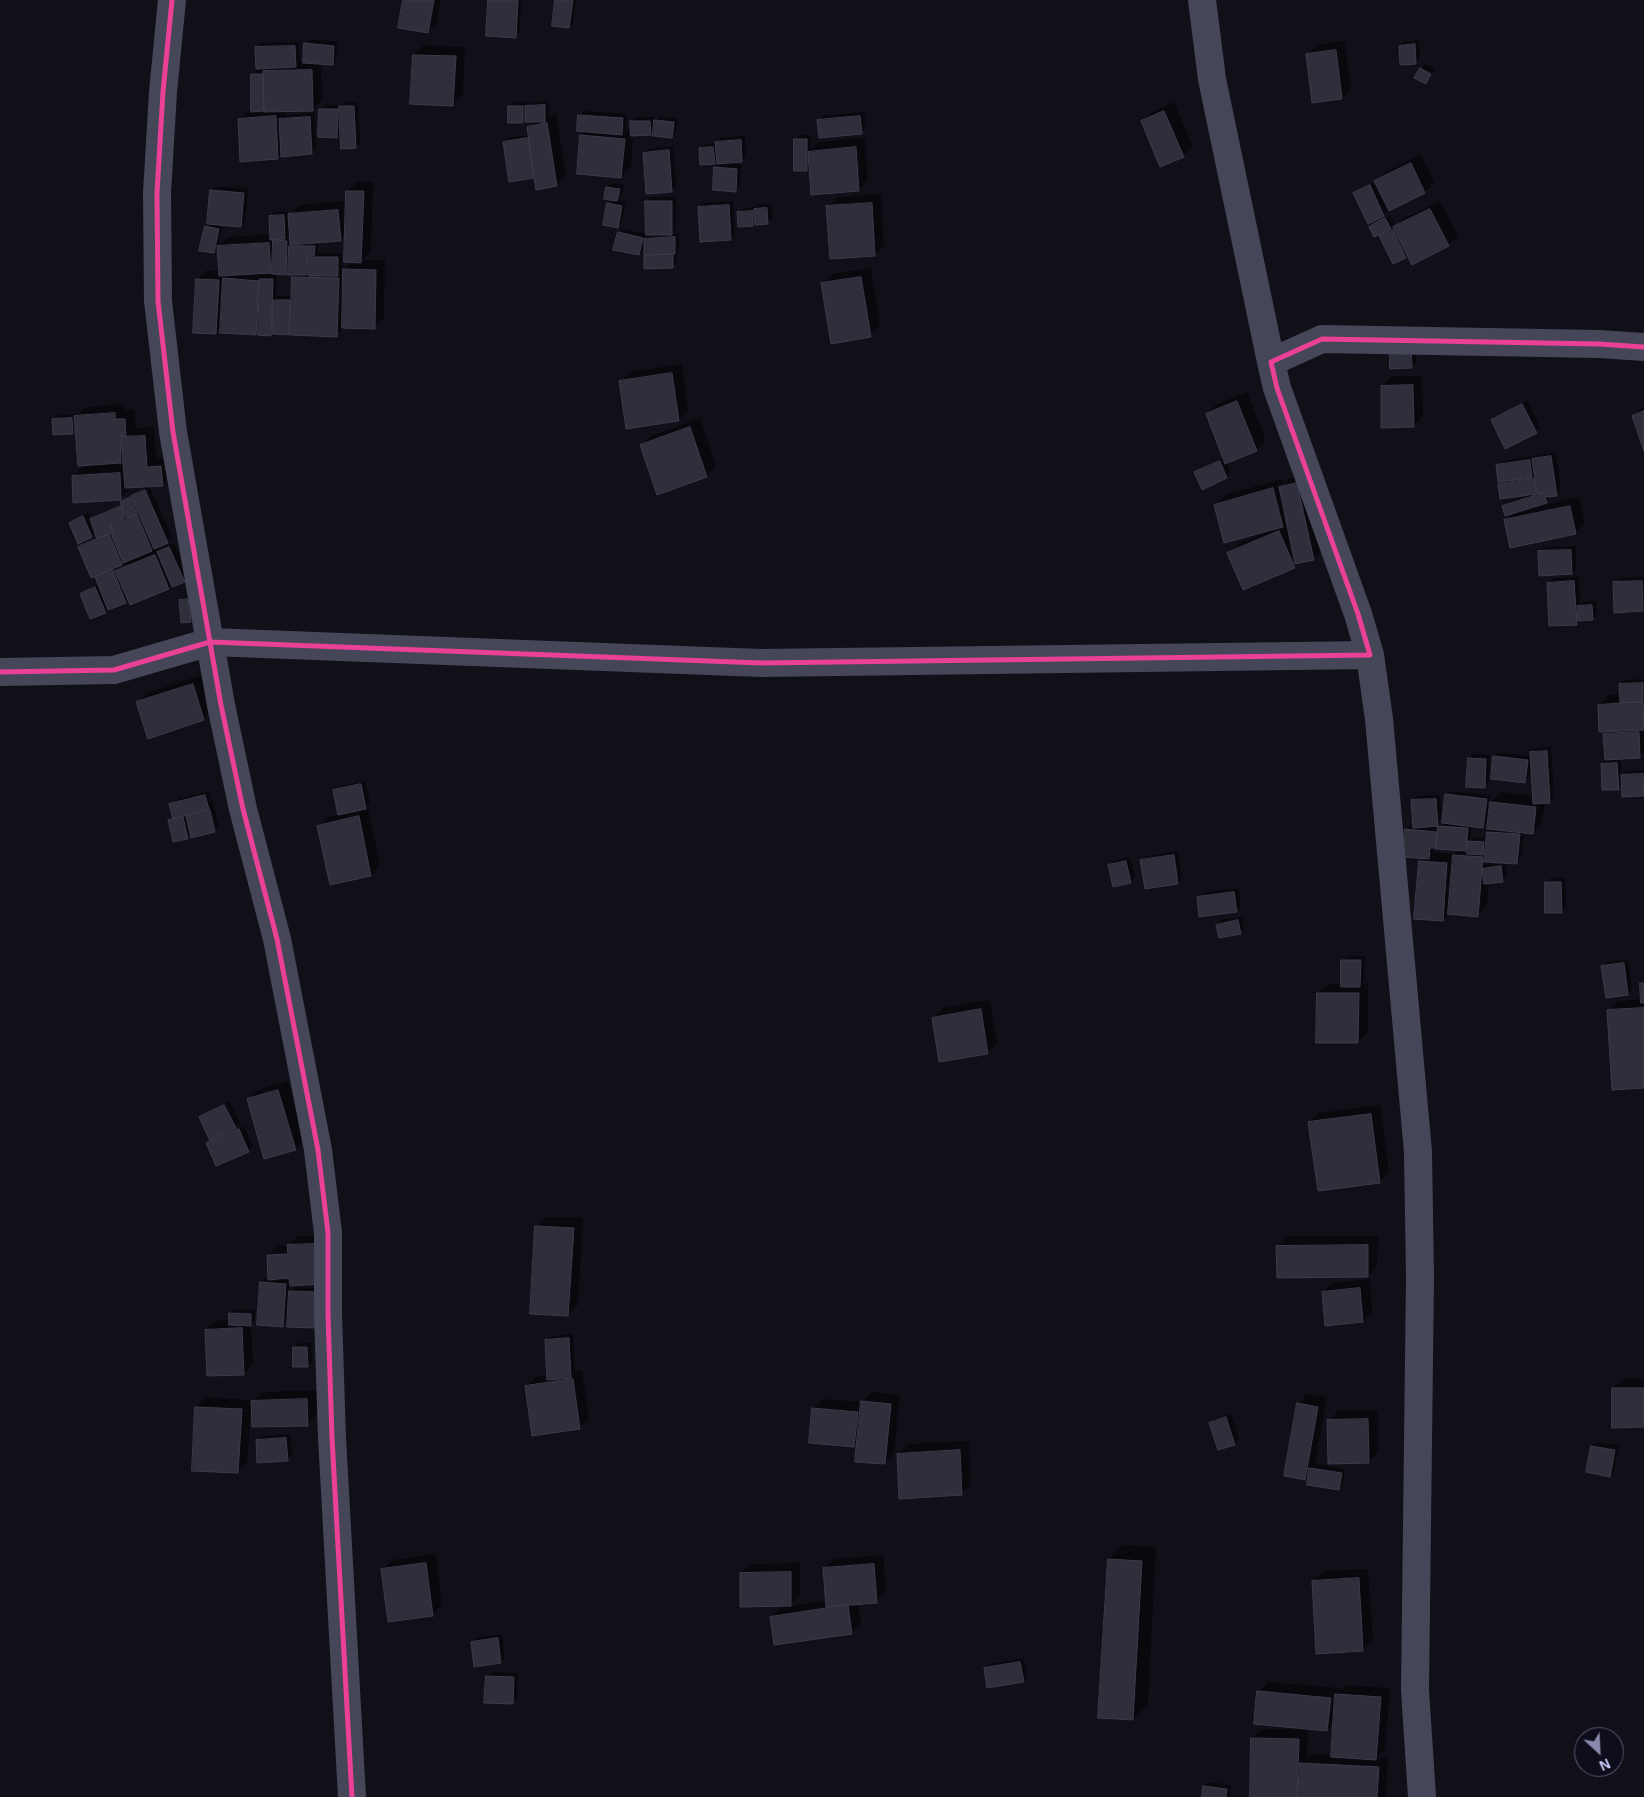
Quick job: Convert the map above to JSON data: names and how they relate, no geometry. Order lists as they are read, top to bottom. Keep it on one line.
{"north":"bottom right"}
